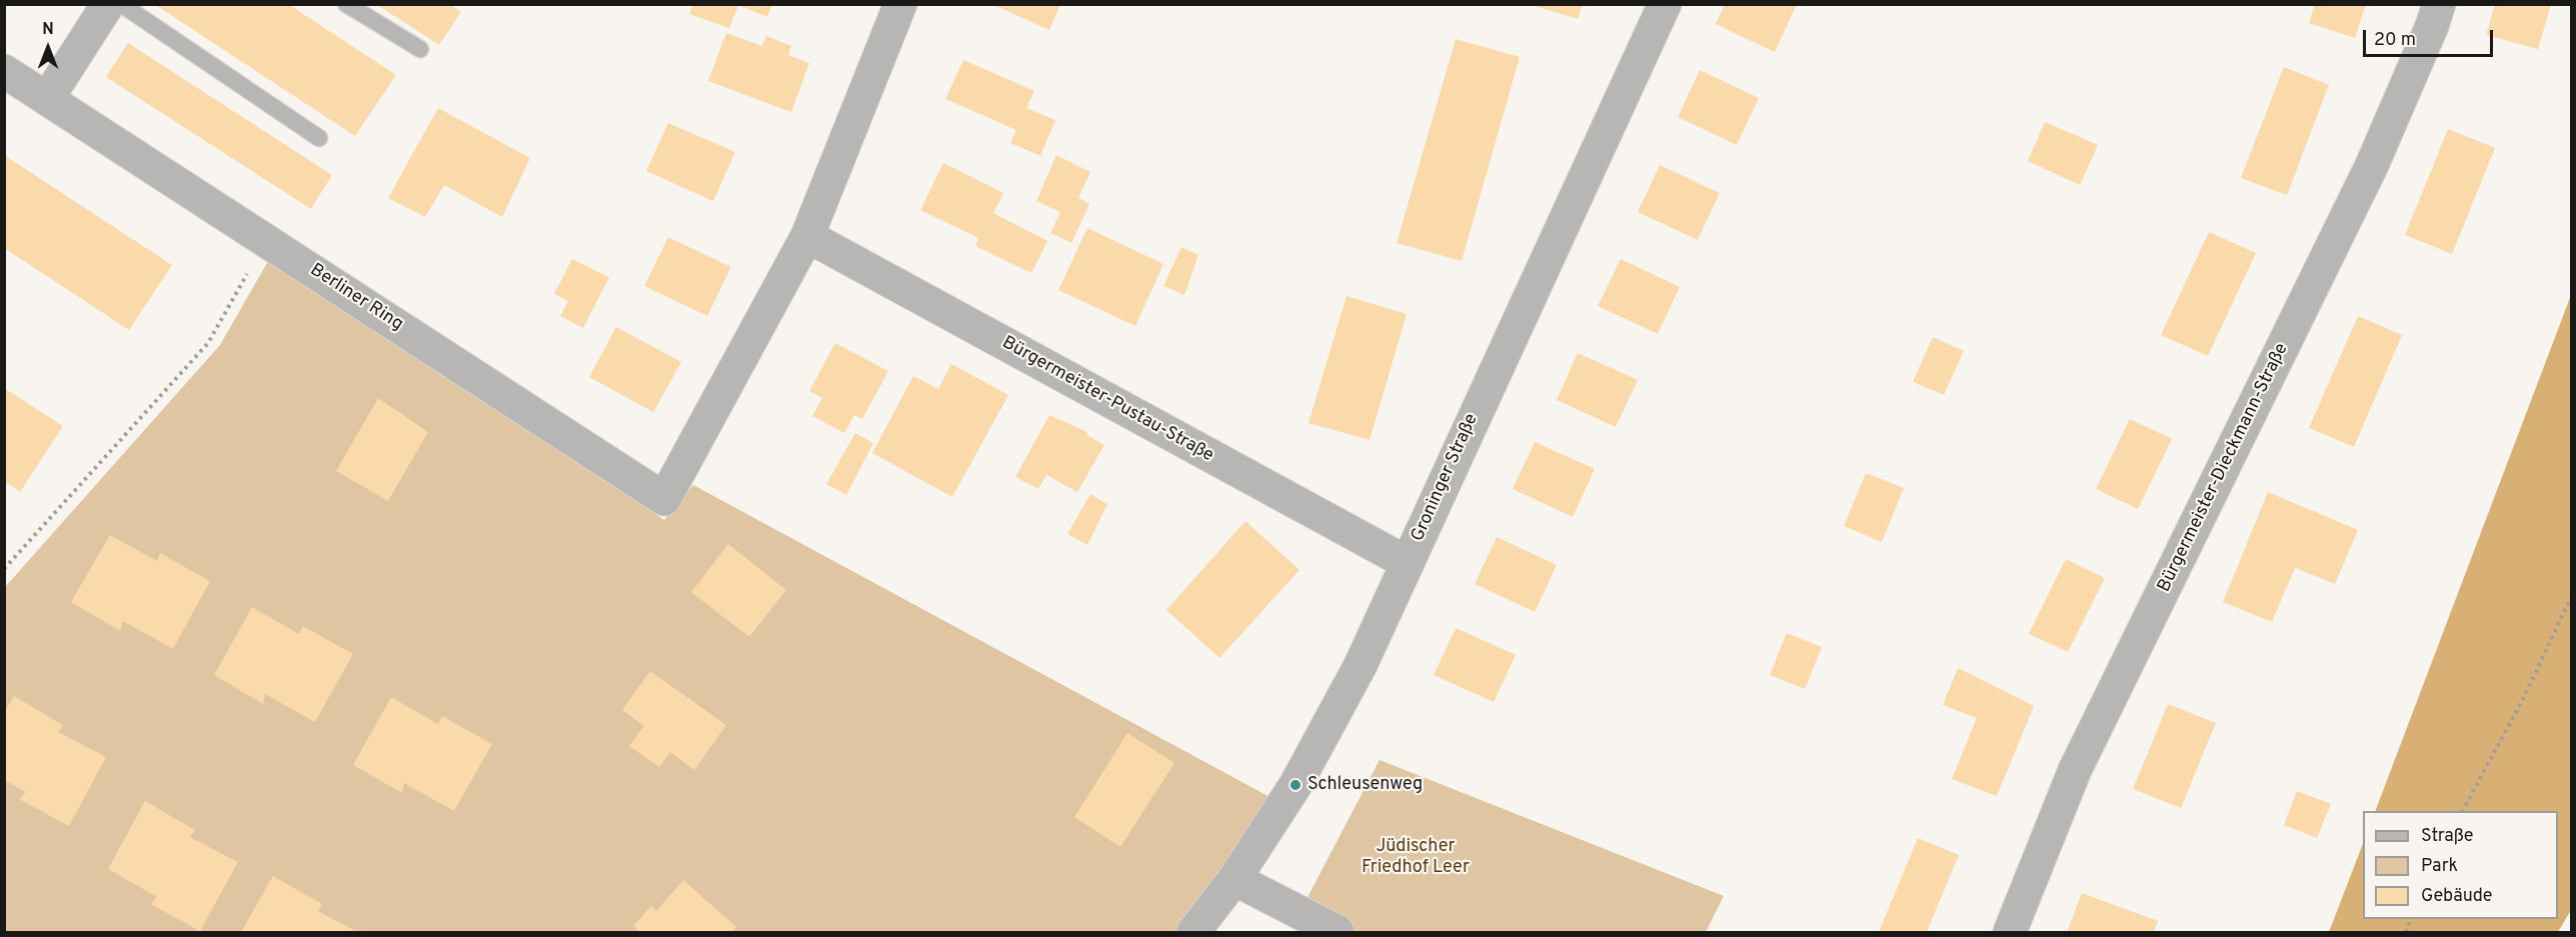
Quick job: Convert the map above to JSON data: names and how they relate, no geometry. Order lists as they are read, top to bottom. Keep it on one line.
{"streets":{"street":["Berliner Ring","Bürgermeister-Pustau-Straße","Bürgermeister-Dieckmann-Straße","Groninger Straße"]},"crossings":[["Berliner Ring","Bürgermeister-Pustau-Straße"],["Bürgermeister-Pustau-Straße","Groninger Straße"]],"parks":["Jüdischer Friedhof Leer"],"places":["Schleusenweg"],"legend":["Straße","Park","Gebäude"],"scale_bar":"20 m","north":"top"}
